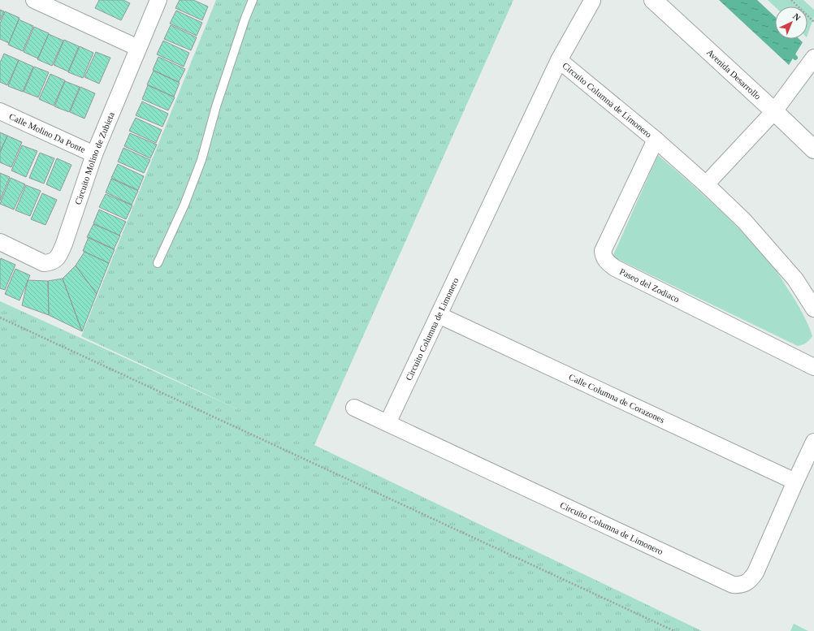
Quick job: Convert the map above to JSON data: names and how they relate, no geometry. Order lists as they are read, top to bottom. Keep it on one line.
{"streets":{"street":["Avenida Desarrollo","Circuito Columna de Limonero","Calle Molino Da Ponte","Circuito Molino de Zubieta","Paseo del Zodiaco","Calle Columna de Corazones"]},"crossings":[["Circuito Columna de Limonero","Paseo del Zodiaco"],["Circuito Columna de Limonero","Calle Columna de Corazones"],["Calle Molino Da Ponte","Circuito Molino de Zubieta"]],"north":"top right"}
